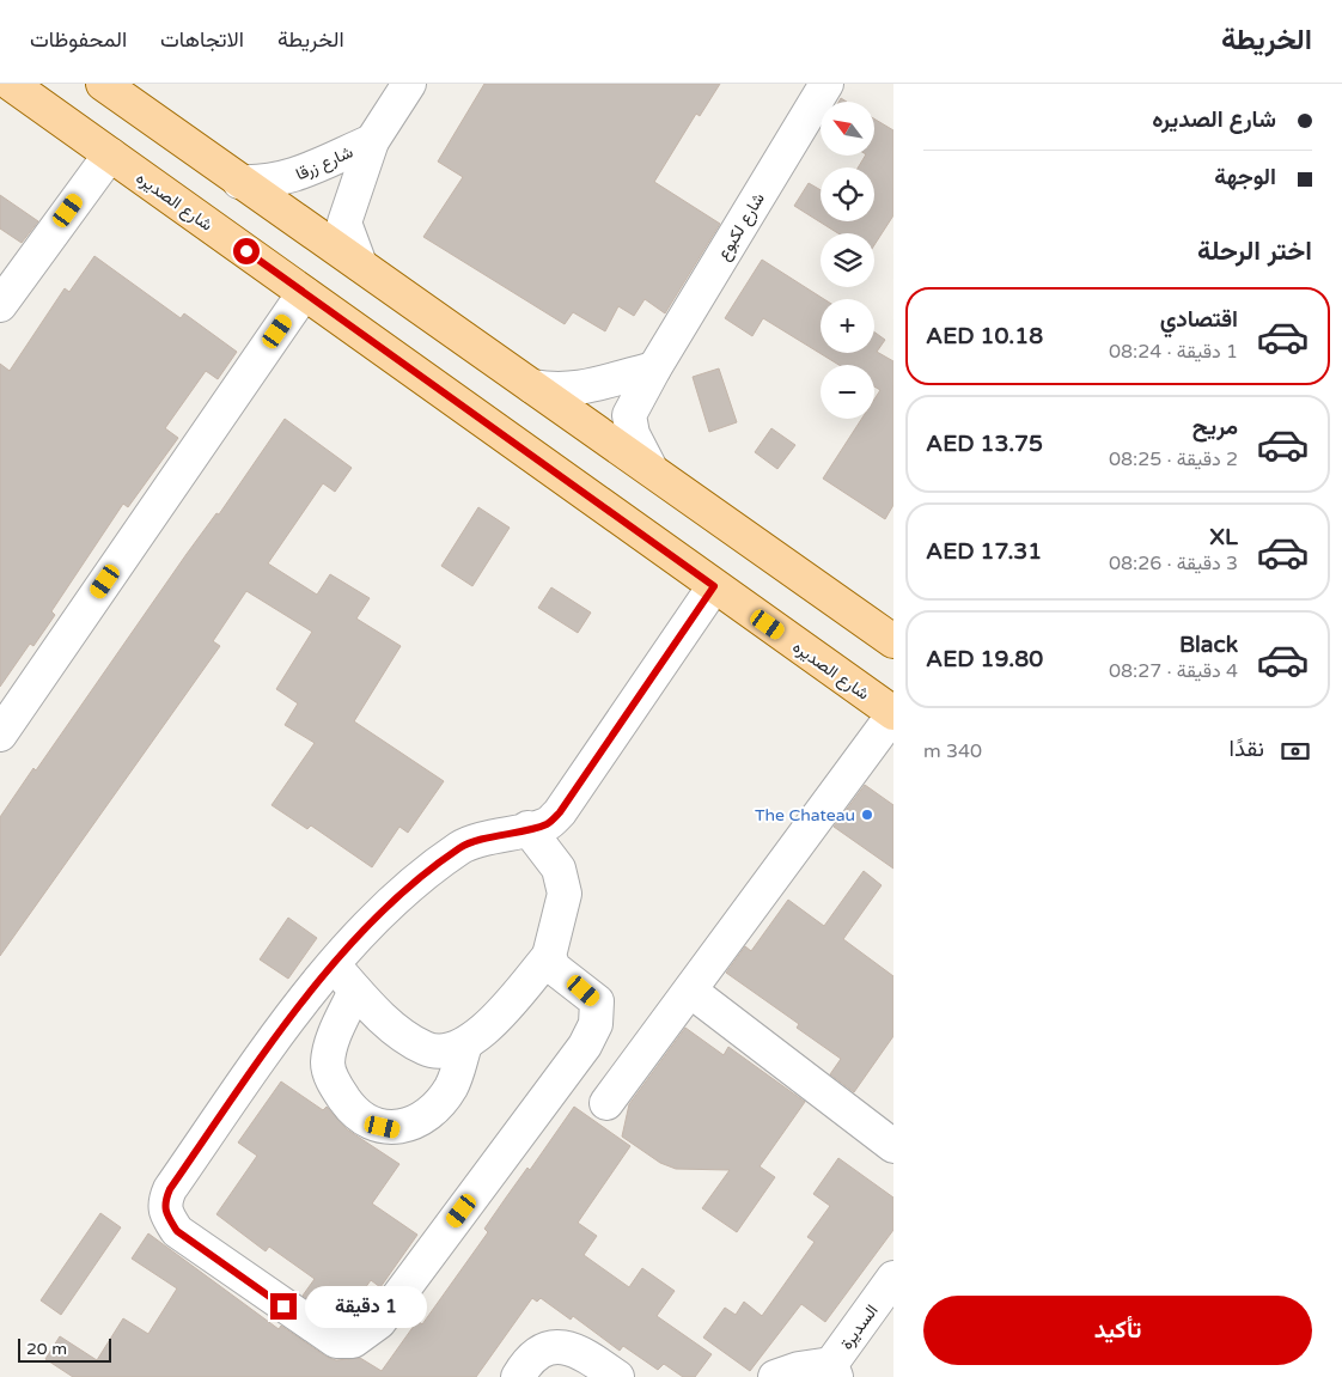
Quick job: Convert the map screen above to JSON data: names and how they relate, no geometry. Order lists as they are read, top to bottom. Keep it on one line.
{"streets":{"main road":["شارع الصديره"],"street":["شارع زرقا","شارع لكبوع","السديرة"]},"places":["The Chateau"],"scale_bar":"20 m","north":"top left","page":{"header":"الخريطة","nav":["الخريطة","الاتجاهات","المحفوظات"],"banner":["شارع الصديره","الوجهة"],"map_buttons":["+","−"],"heading":"اختر الرحلة","list":[{"name":"اقتصادي","note":"1 دقيقة · 08:24","value":"AED 10.18"},{"name":"مريح","note":"2 دقيقة · 08:25","value":"AED 13.75"},{"name":"XL","note":"3 دقيقة · 08:26","value":"AED 17.31"},{"name":"Black","note":"4 دقيقة · 08:27","value":"AED 19.80"}],"pay":["نقدًا","340 m"],"buttons":"تأكيد","bubble":"1 دقيقة","scale":"20 m"}}
